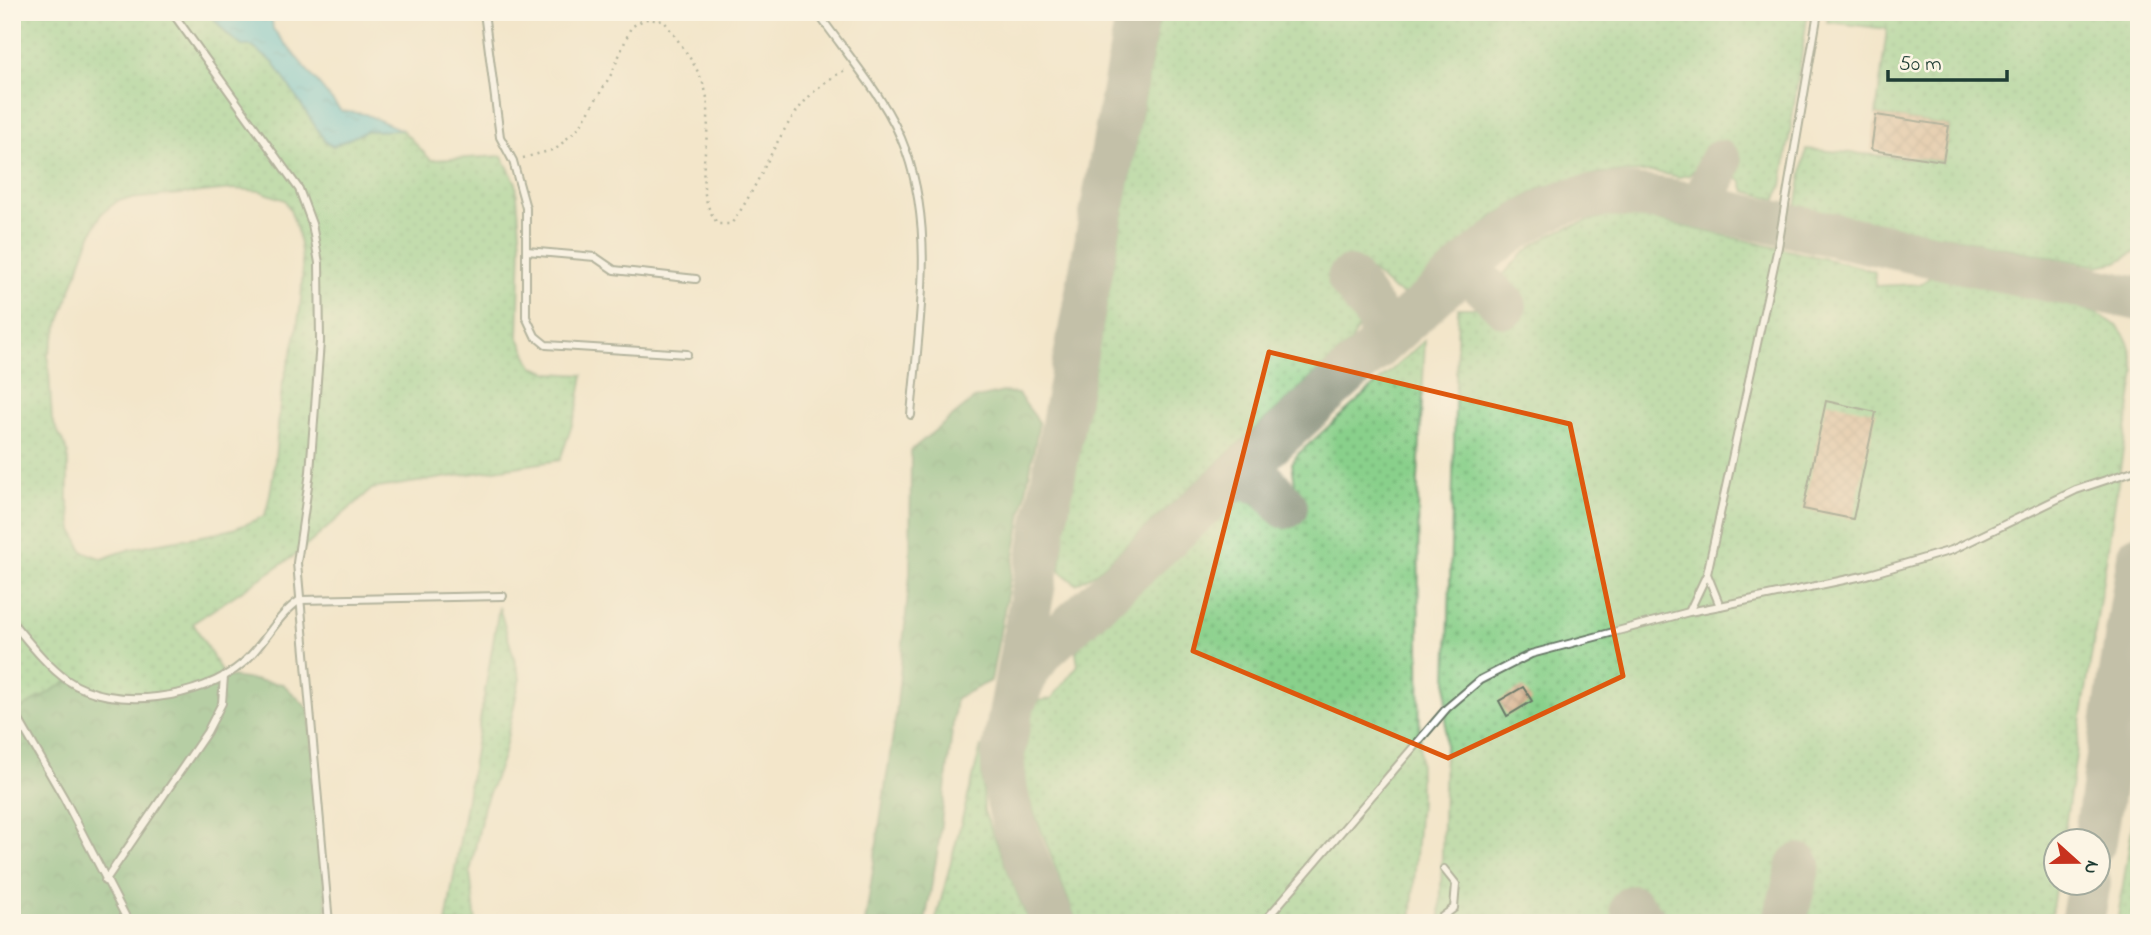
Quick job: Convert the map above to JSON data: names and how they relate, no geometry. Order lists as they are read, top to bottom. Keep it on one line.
{"scale_bar":"50 m","north":"right"}
